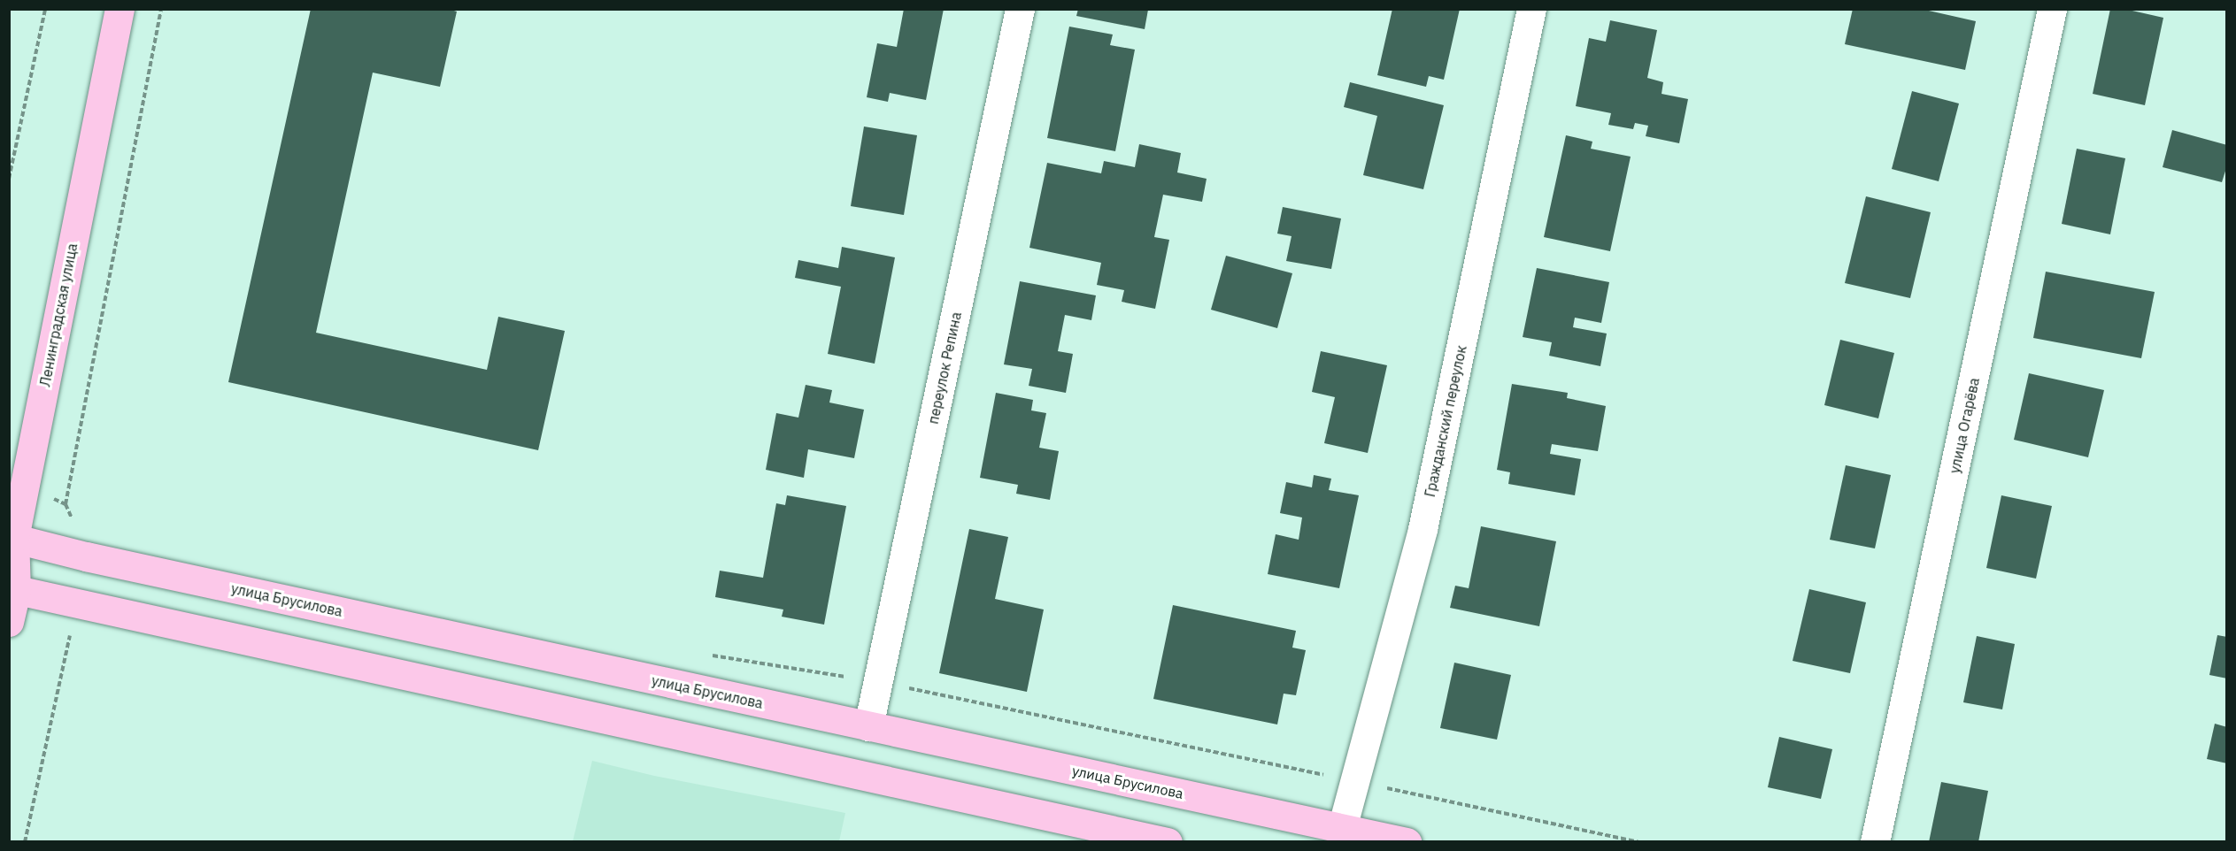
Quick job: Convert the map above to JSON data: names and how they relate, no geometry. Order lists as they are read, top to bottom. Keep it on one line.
{"streets":{"main road":["Ленинградская улица","улица Брусилова"],"street":["переулок Репина","Гражданский переулок","улица Огарёва"]},"crossings":[["Ленинградская улица","улица Брусилова"],["переулок Репина","улица Брусилова"],["Гражданский переулок","улица Брусилова"]]}
